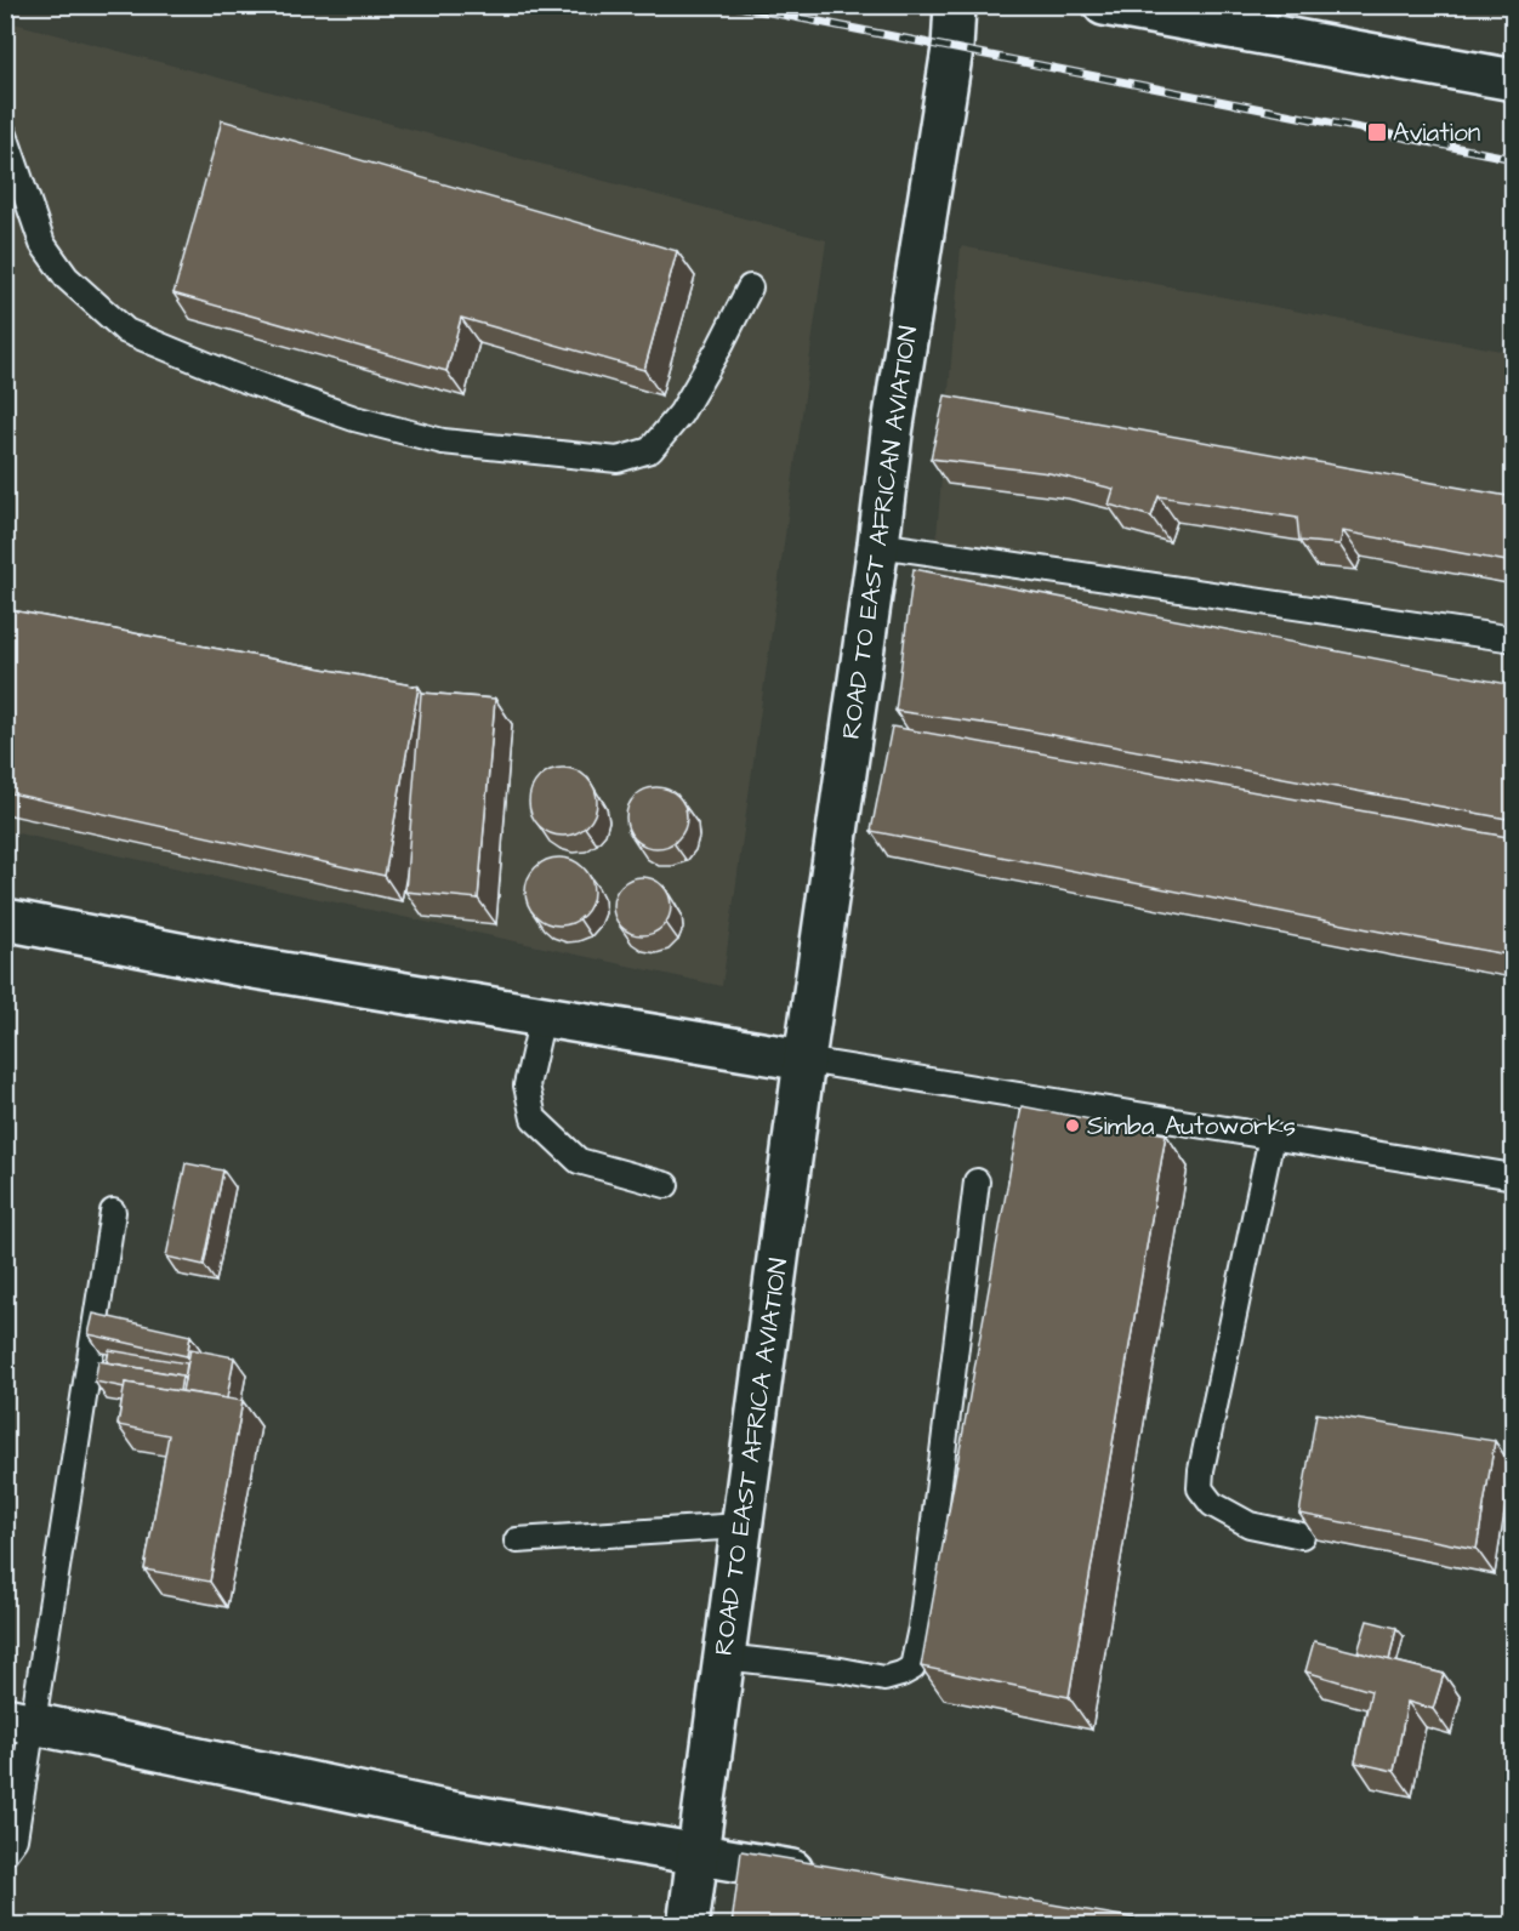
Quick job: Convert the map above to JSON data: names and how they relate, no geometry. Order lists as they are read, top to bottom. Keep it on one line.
{"streets":{"street":["ROAD TO EAST AFRICAN AVIATION","ROAD TO EAST AFRICA AVIATION"]},"crossings":[["ROAD TO EAST AFRICAN AVIATION","ROAD TO EAST AFRICA AVIATION"]],"places":{"transit":["Aviation"],"other":["Simba Autoworks"]}}
